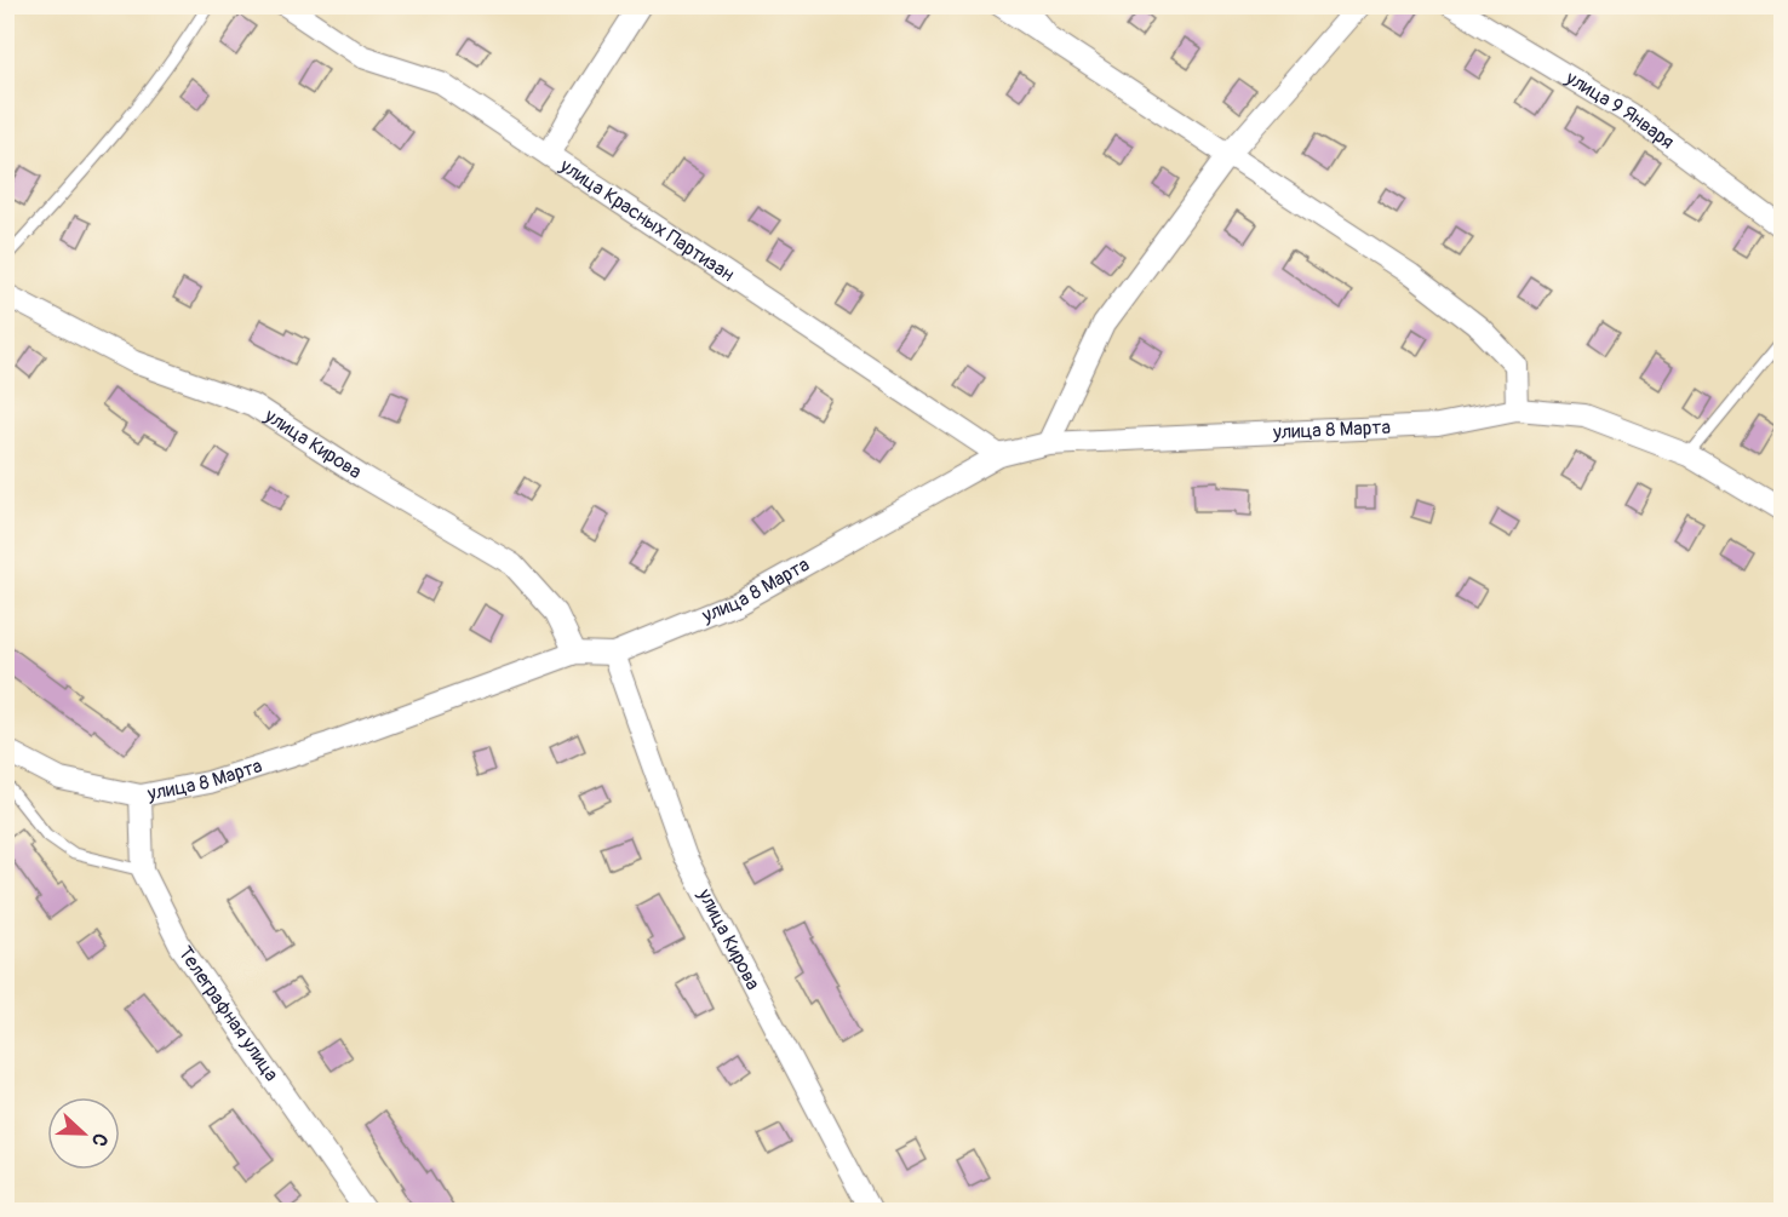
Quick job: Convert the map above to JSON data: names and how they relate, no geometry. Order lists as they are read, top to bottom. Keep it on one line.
{"streets":{"street":["улица 9 Января","улица Красных Партизан","улица 8 Марта","улица Кирова","Телеграфная улица"]},"crossings":[["улица Красных Партизан","улица 8 Марта"],["улица 8 Марта","улица Кирова"],["улица 8 Марта","Телеграфная улица"]],"north":"right"}
